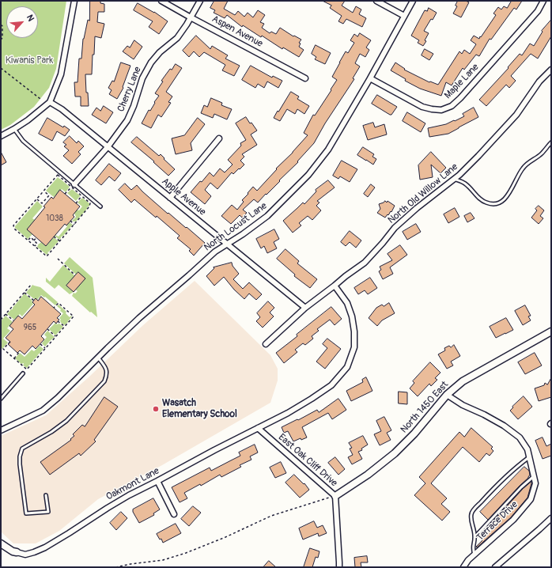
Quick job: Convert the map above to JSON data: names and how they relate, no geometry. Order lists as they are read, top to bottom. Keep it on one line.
{"streets":{"street":["Aspen Avenue","Maple Lane","Cherry Lane","North Old Willow Lane","Apple Avenue","North Locust Lane","North 1450 East","East Oak Cliff Drive","Oakmont Lane","Terrace Drive"]},"crossings":[["Aspen Avenue","Cherry Lane"],["Maple Lane","North Locust Lane"],["Cherry Lane","Apple Avenue"],["North Old Willow Lane","Apple Avenue"],["North Old Willow Lane","Oakmont Lane"],["Apple Avenue","North Locust Lane"],["North 1450 East","East Oak Cliff Drive"],["North 1450 East","Terrace Drive"],["East Oak Cliff Drive","Oakmont Lane"]],"parks":["Kiwanis Park"],"places":["Wasatch Elementary School"],"house_numbers":["1038","965"],"north":"top right"}
